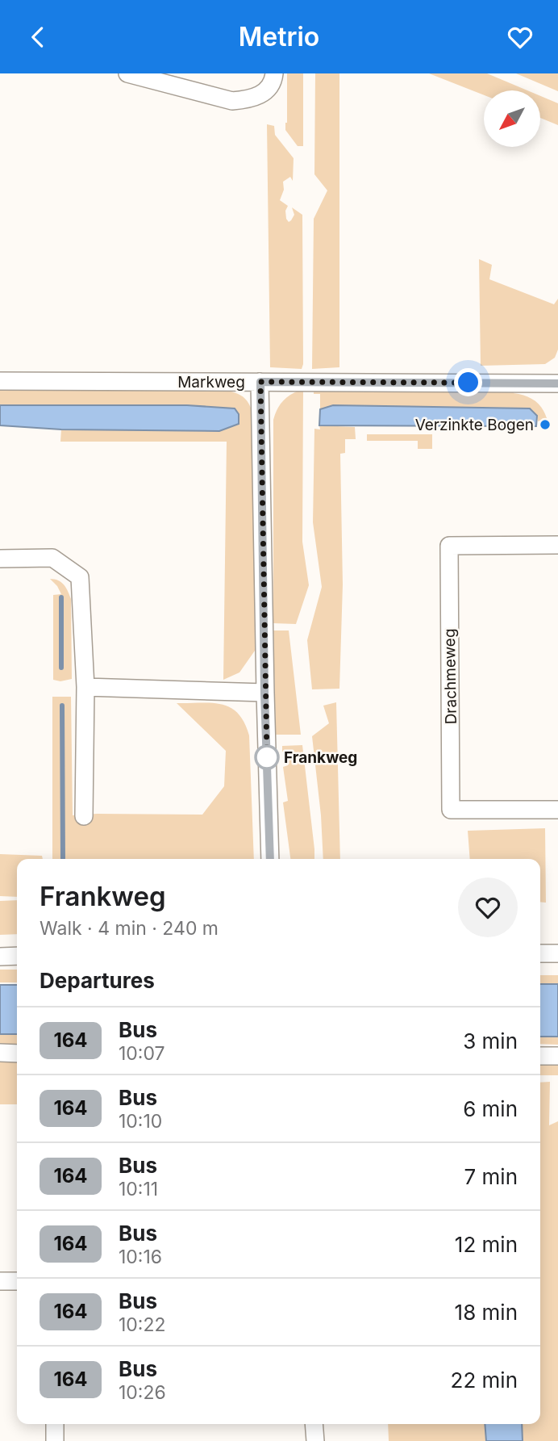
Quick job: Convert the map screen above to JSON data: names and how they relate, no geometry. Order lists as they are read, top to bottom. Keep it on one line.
{"streets":{"street":["Markweg","Drachmeweg"]},"places":["Verzinkte Bogen","Frankweg"],"lines":["bus line 164"],"north":"bottom left","page":{"header":"Metrio","heading":[["Frankweg","Walk · 4 min · 240 m"],"Departures"],"list":[{"mark":"164","name":"Bus","note":"10:07","value":"3 min"},{"mark":"164","name":"Bus","note":"10:10","value":"6 min"},{"mark":"164","name":"Bus","note":"10:11","value":"7 min"},{"mark":"164","name":"Bus","note":"10:16","value":"12 min"},{"mark":"164","name":"Bus","note":"10:22","value":"18 min"},{"mark":"164","name":"Bus","note":"10:26","value":"22 min"}]}}
